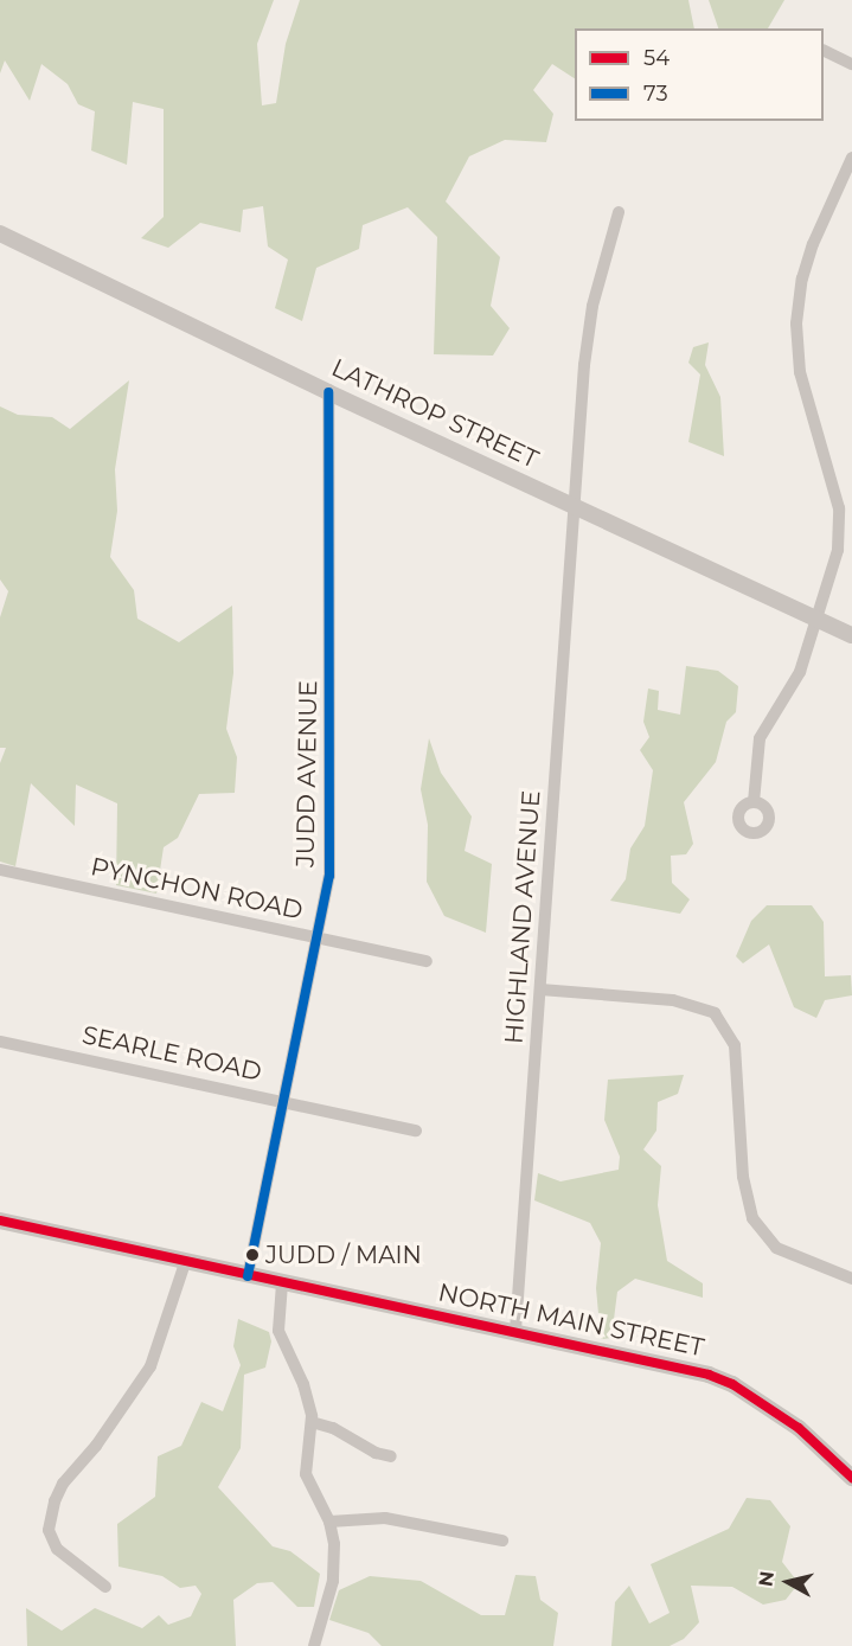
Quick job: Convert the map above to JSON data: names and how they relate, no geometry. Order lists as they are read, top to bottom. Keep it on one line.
{"streets":{"street":["LATHROP STREET","JUDD AVENUE","PYNCHON ROAD","HIGHLAND AVENUE","SEARLE ROAD","NORTH MAIN STREET"]},"crossings":[["LATHROP STREET","JUDD AVENUE"],["LATHROP STREET","HIGHLAND AVENUE"],["JUDD AVENUE","PYNCHON ROAD"],["JUDD AVENUE","SEARLE ROAD"],["JUDD AVENUE","NORTH MAIN STREET"],["HIGHLAND AVENUE","NORTH MAIN STREET"]],"places":["JUDD / MAIN"],"lines":["transit line 73","transit line 54"],"legend":["54","73"],"north":"left"}
